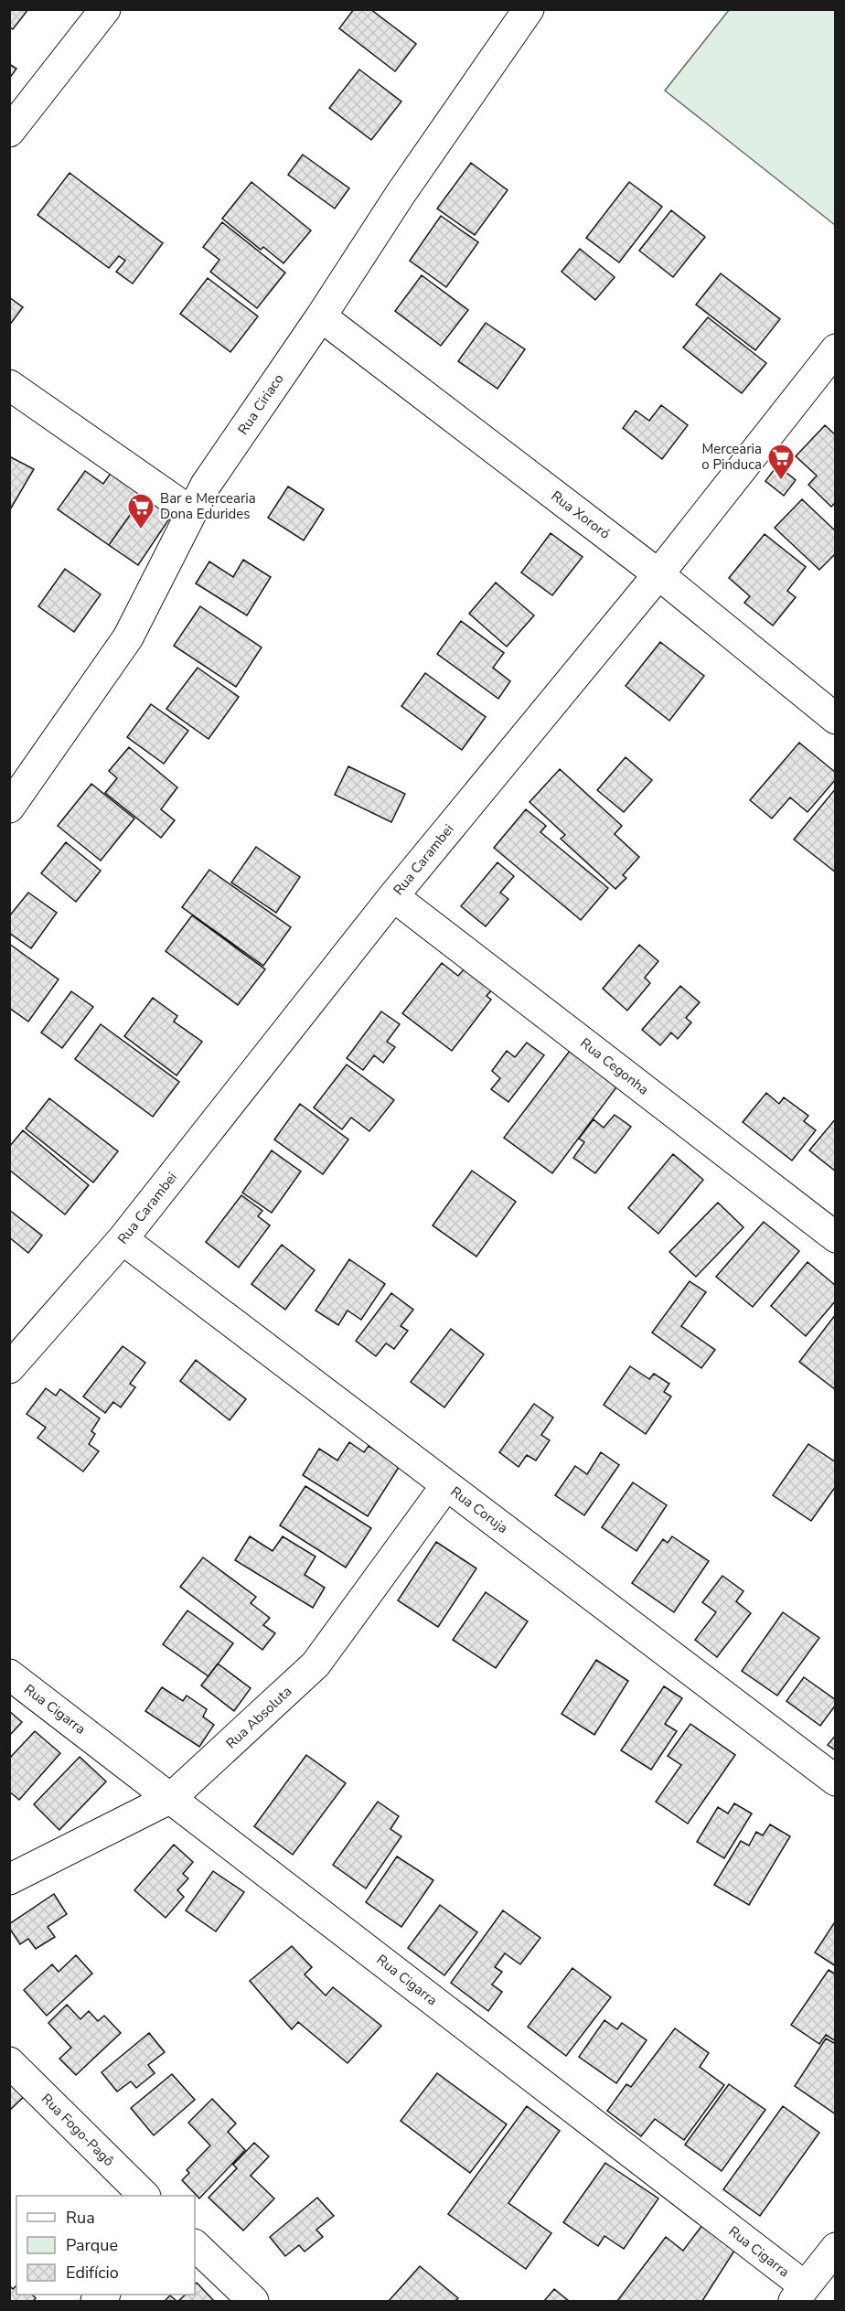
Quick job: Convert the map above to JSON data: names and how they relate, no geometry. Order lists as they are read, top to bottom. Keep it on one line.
{"streets":{"street":["Rua Ciriaco","Rua Xororó","Rua Carambei","Rua Cegonha","Rua Coruja","Rua Cigarra","Rua Absoluta","Rua Fogo-Pagô"]},"crossings":[["Rua Ciriaco","Rua Xororó"],["Rua Xororó","Rua Carambei"],["Rua Carambei","Rua Cegonha"],["Rua Carambei","Rua Coruja"],["Rua Coruja","Rua Absoluta"],["Rua Cigarra","Rua Absoluta"]],"places":{"supermarket":["Mercearia o Pinduca","Bar e Mercearia Dona Edurides"]},"legend":["Rua","Parque","Edifício"]}
